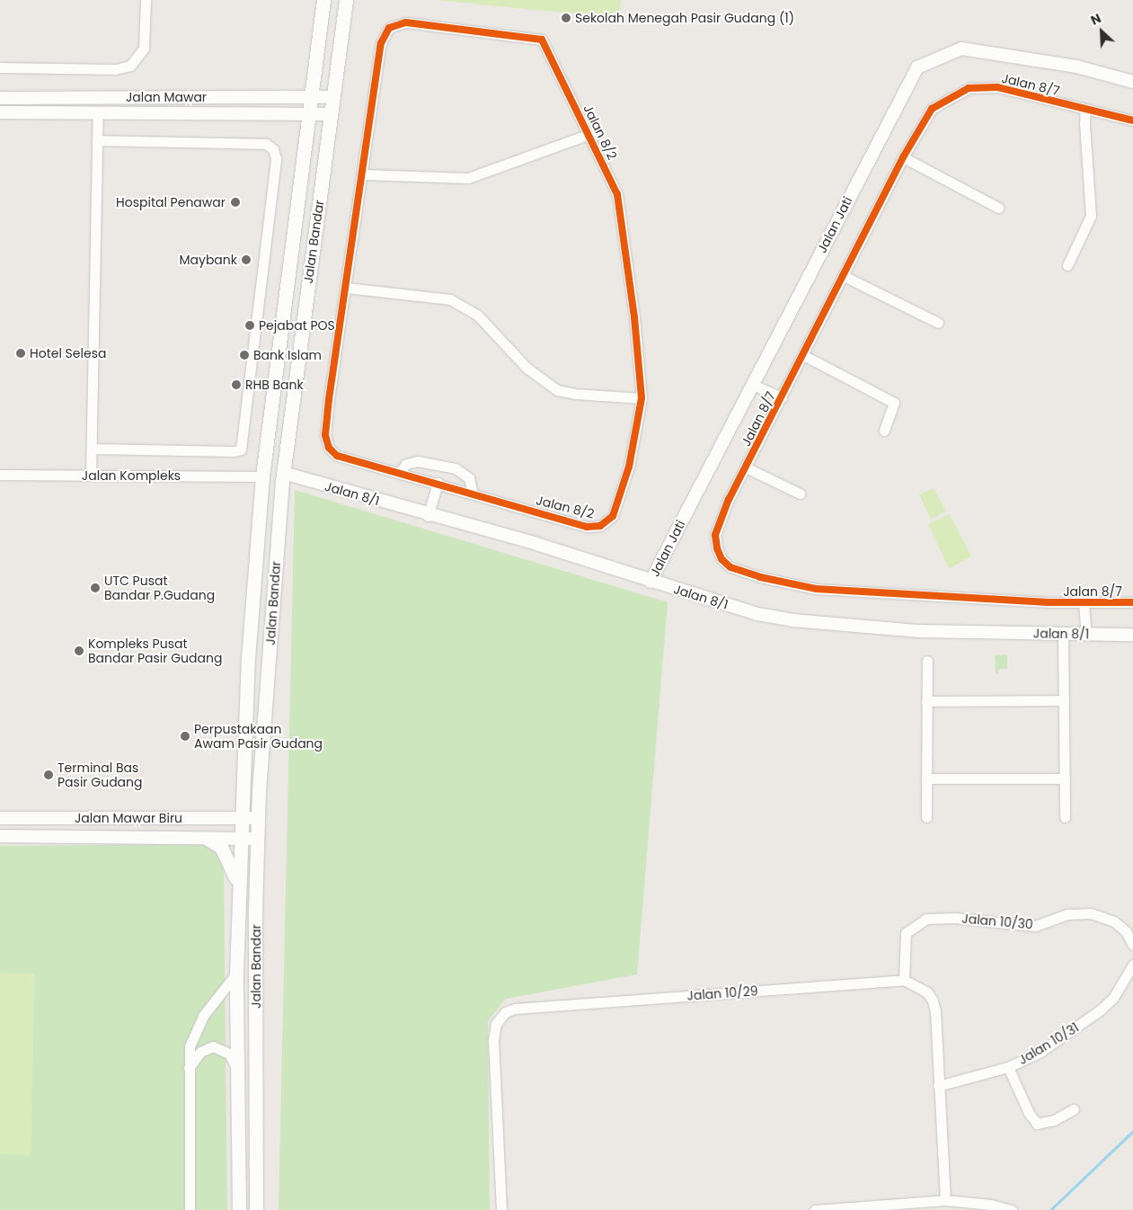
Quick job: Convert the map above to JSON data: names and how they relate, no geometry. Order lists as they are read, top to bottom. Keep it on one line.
{"streets":{"main road":["Jalan Bandar"],"street":["Jalan 8/7","Jalan Mawar","Jalan 8/2","Jalan Jati","Jalan Kompleks","Jalan 8/1","Jalan Mawar Biru","Jalan 10/30","Jalan 10/29","Jalan 10/31"]},"crossings":[["Jalan Mawar","Jalan Bandar"],["Jalan Jati","Jalan 8/1"],["Jalan Bandar","Jalan Kompleks"],["Jalan Bandar","Jalan 8/1"],["Jalan Bandar","Jalan Mawar Biru"],["Jalan 10/30","Jalan 10/29"]],"places":["Sekolah Menegah Pasir Gudang (1)","Hospital Penawar","Maybank","Pejabat POS","Hotel Selesa","Bank Islam","RHB Bank","UTC Pusat Bandar P.Gudang","Kompleks Pusat Bandar Pasir Gudang","Perpustakaan Awam Pasir Gudang","Terminal Bas Pasir Gudang"],"north":"top left"}
